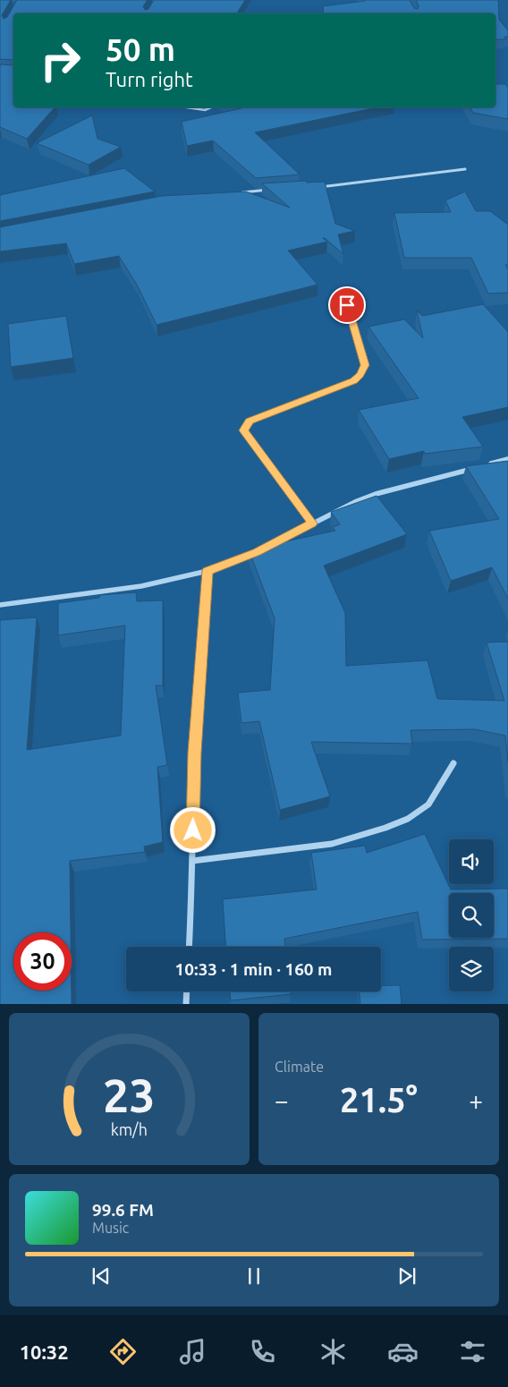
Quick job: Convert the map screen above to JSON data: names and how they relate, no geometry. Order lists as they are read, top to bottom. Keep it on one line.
{"page":{"turn":["50 m","Turn right"],"limit":"30","trip":"10:33 · 1 min · 160 m","tile":"Climate","heat":["−","21.5°","+"],"song":["99.6 FM","Music"],"tabs":"10:32","gauge":["23","km/h"]}}
